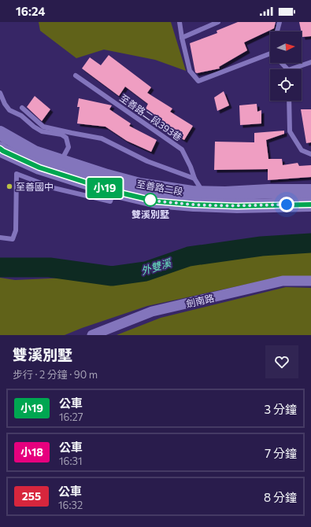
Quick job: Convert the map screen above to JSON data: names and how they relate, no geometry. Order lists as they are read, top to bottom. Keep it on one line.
{"streets":{"street":["至善路二段","劍南路"],"lane":["至善路二段393巷"]},"crossings":[["至善路二段393巷","至善路二段"]],"water":["外雙溪"],"places":["至善國中","雙溪別墅"],"lines":["bus line 小19"],"north":"right","page":{"status":"16:24","on_map":"小19","heading":["雙溪別墅","步行 · 2 分鐘 · 90 m"],"list":[{"mark":"小19","name":"公車","note":"16:27","value":"3 分鐘"},{"mark":"小18","name":"公車","note":"16:31","value":"7 分鐘"},{"mark":"255","name":"公車","note":"16:32","value":"8 分鐘"}]}}
